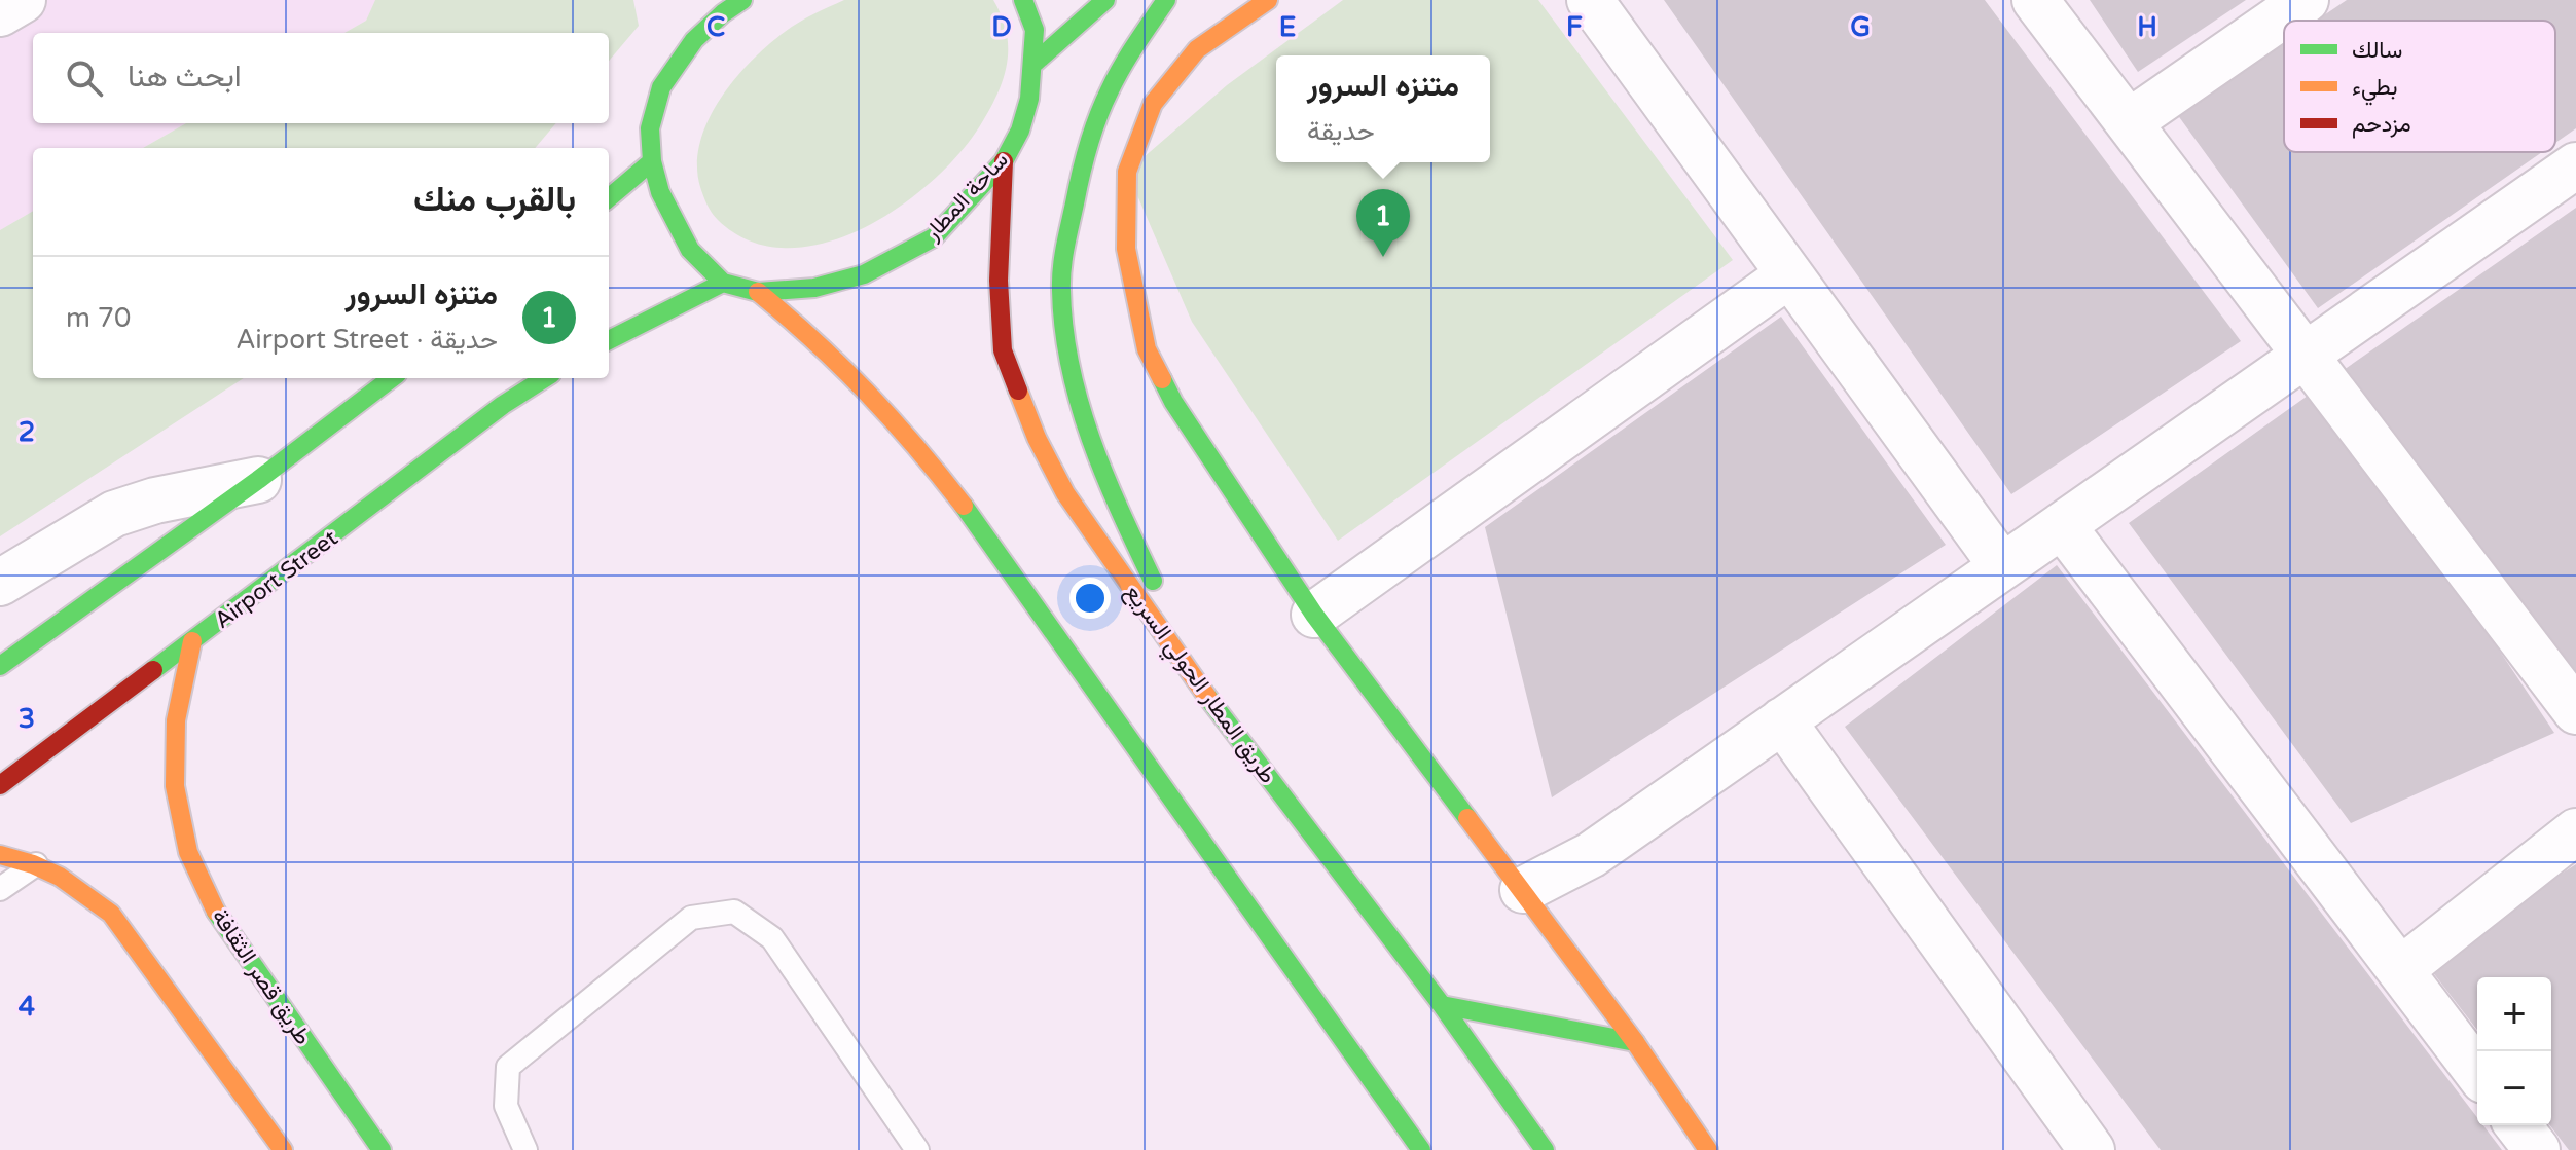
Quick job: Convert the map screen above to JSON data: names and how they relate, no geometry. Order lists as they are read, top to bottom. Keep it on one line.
{"streets":{"main road":["ساحة المطار","Airport Street","طريق المطار الحولي السريع","طريق قصر الثقافة"]},"crossings":[["ساحة المطار","طريق المطار الحولي السريع"],["Airport Street","طريق قصر الثقافة"]],"legend":["سالك","بطيء","مزدحم"],"page":{"search":"ابحث هنا","popup":["متنزه السرور","حديقة"],"heading":"بالقرب منك","pins":"1","list":[{"mark":"1","name":"متنزه السرور","note":"حديقة · Airport Street","value":"70 m"}],"map_buttons":["+","−"]},"grid":{"columns":["C","D","E","F","G","H"],"rows":["2","3","4"]}}
